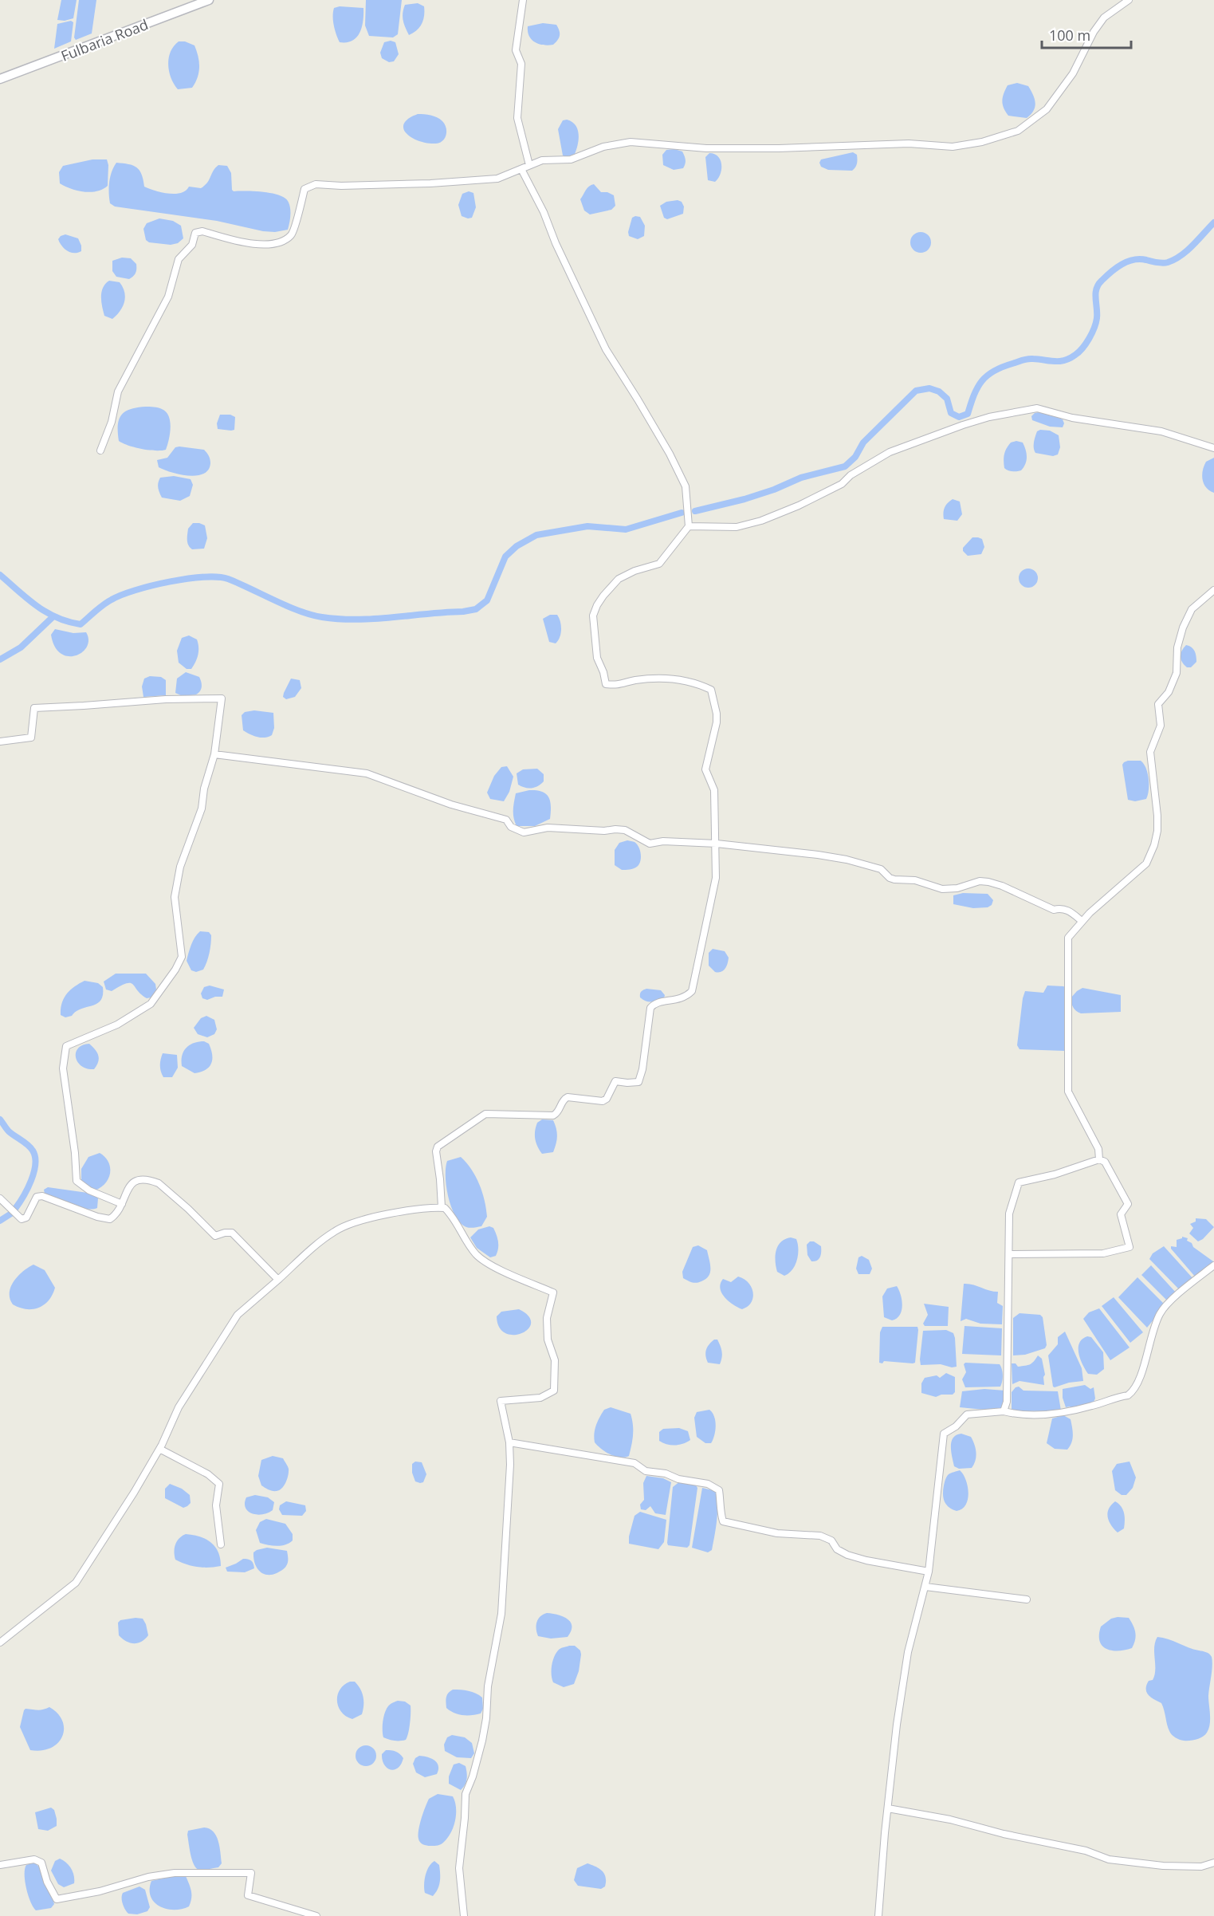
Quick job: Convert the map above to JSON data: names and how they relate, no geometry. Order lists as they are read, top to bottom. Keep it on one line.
{"streets":{"main road":["Fulbaria Road"]},"scale_bar":"100 m"}
